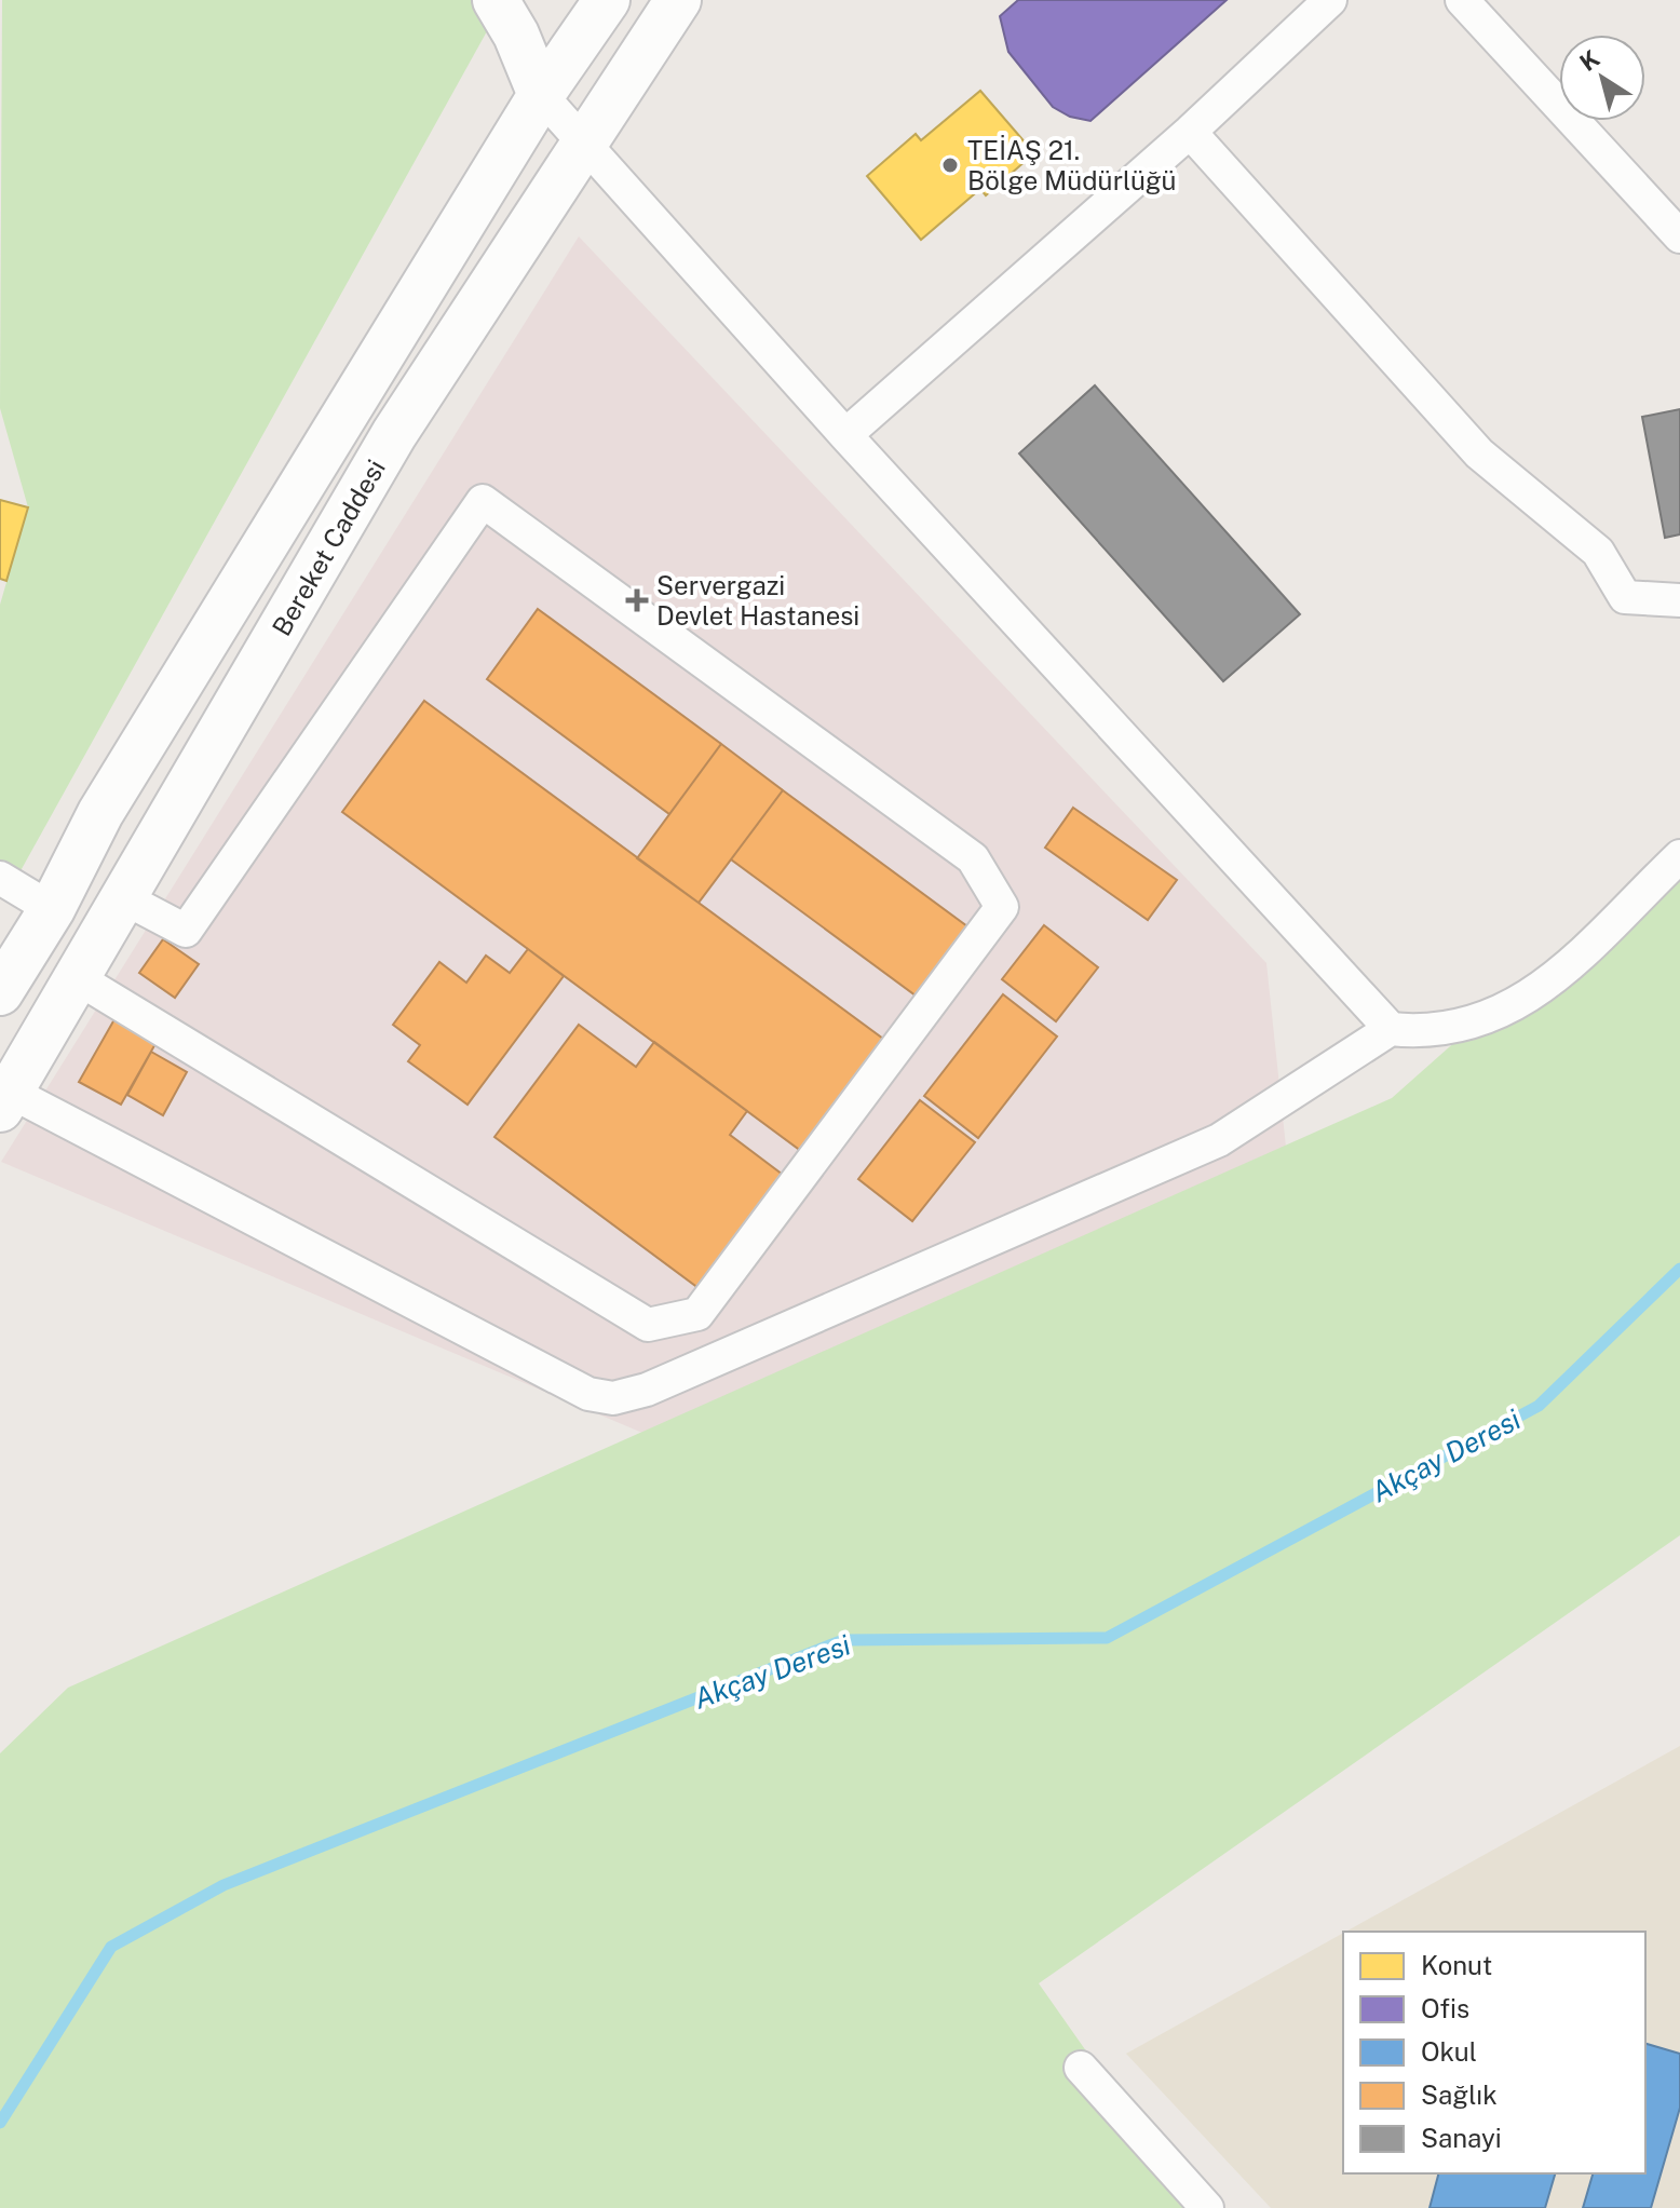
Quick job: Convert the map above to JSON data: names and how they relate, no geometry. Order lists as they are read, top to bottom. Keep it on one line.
{"streets":{"street":["Bereket Caddesi"]},"water":["Akçay Deresi"],"places":{"other":["TEİAŞ 21. Bölge Müdürlüğü"],"health":["Servergazi Devlet Hastanesi"]},"legend":["Konut","Ofis","Okul","Sağlık","Sanayi"],"north":"top left"}
